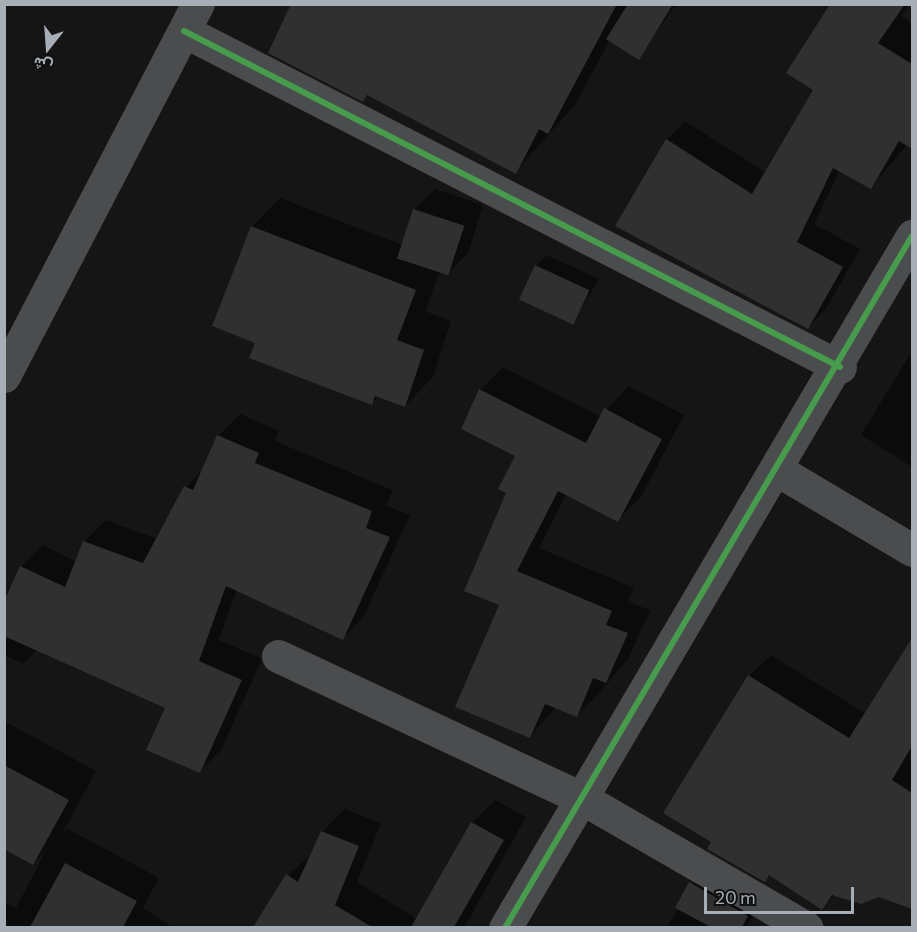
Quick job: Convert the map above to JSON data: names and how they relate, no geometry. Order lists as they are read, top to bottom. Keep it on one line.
{"scale_bar":"20 m","north":"bottom"}
